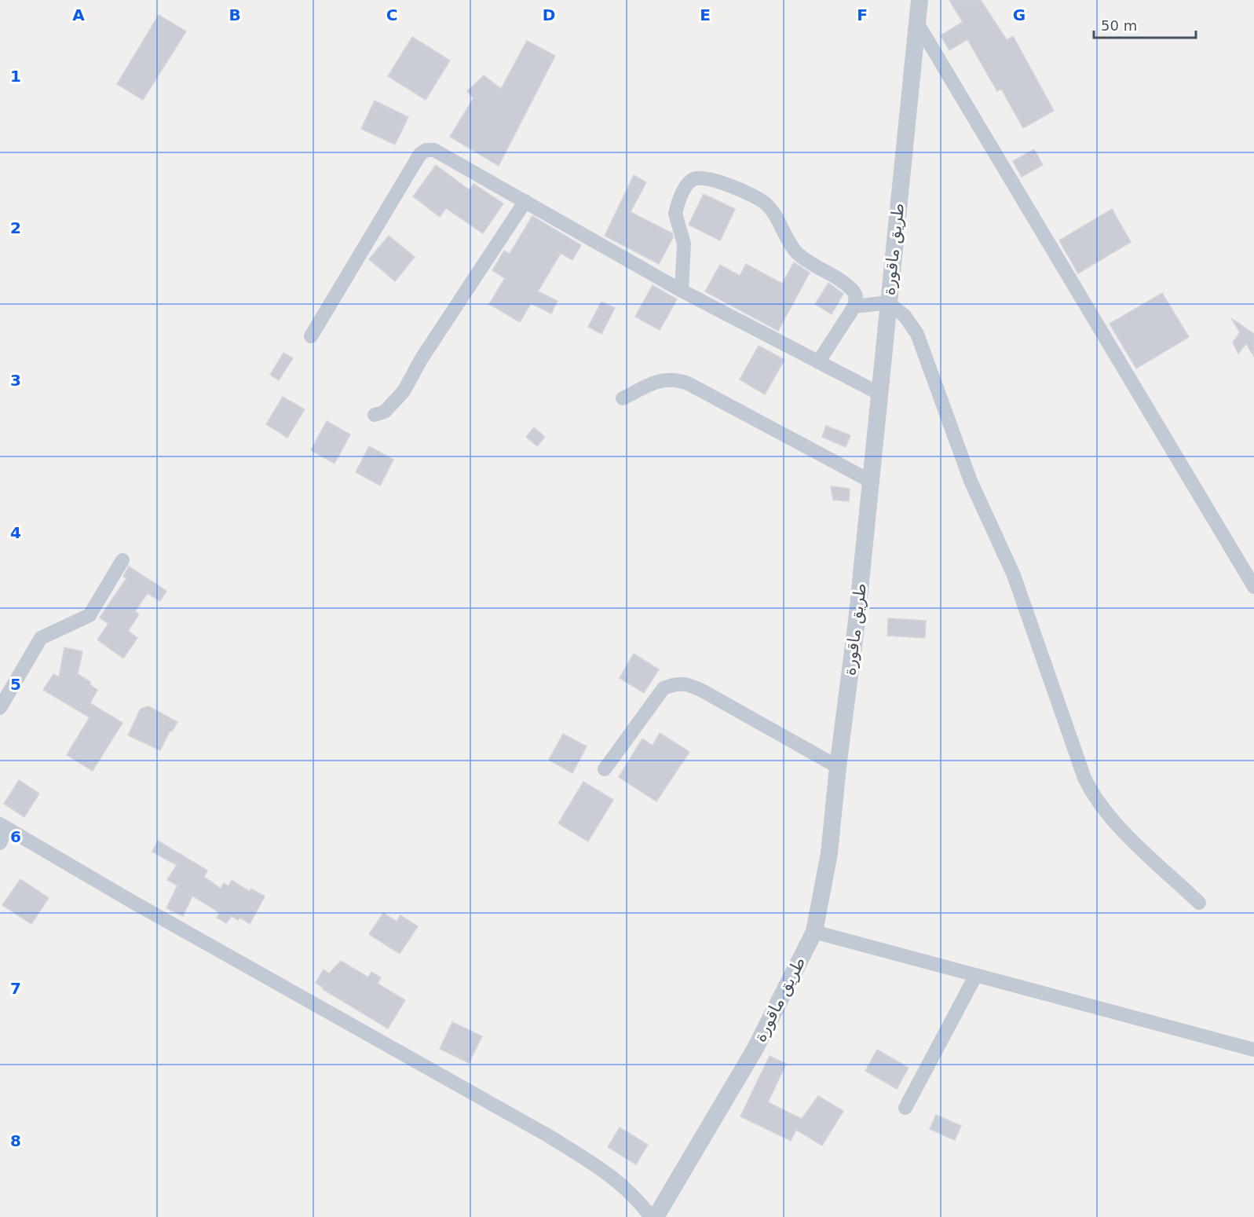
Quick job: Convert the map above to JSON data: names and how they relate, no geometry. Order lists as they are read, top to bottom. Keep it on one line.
{"streets":{"street":["طريق ماقورة"]},"scale_bar":"50 m","grid":{"columns":["A","B","C","D","E","F","G"],"rows":["1","2","3","4","5","6","7","8"]}}
